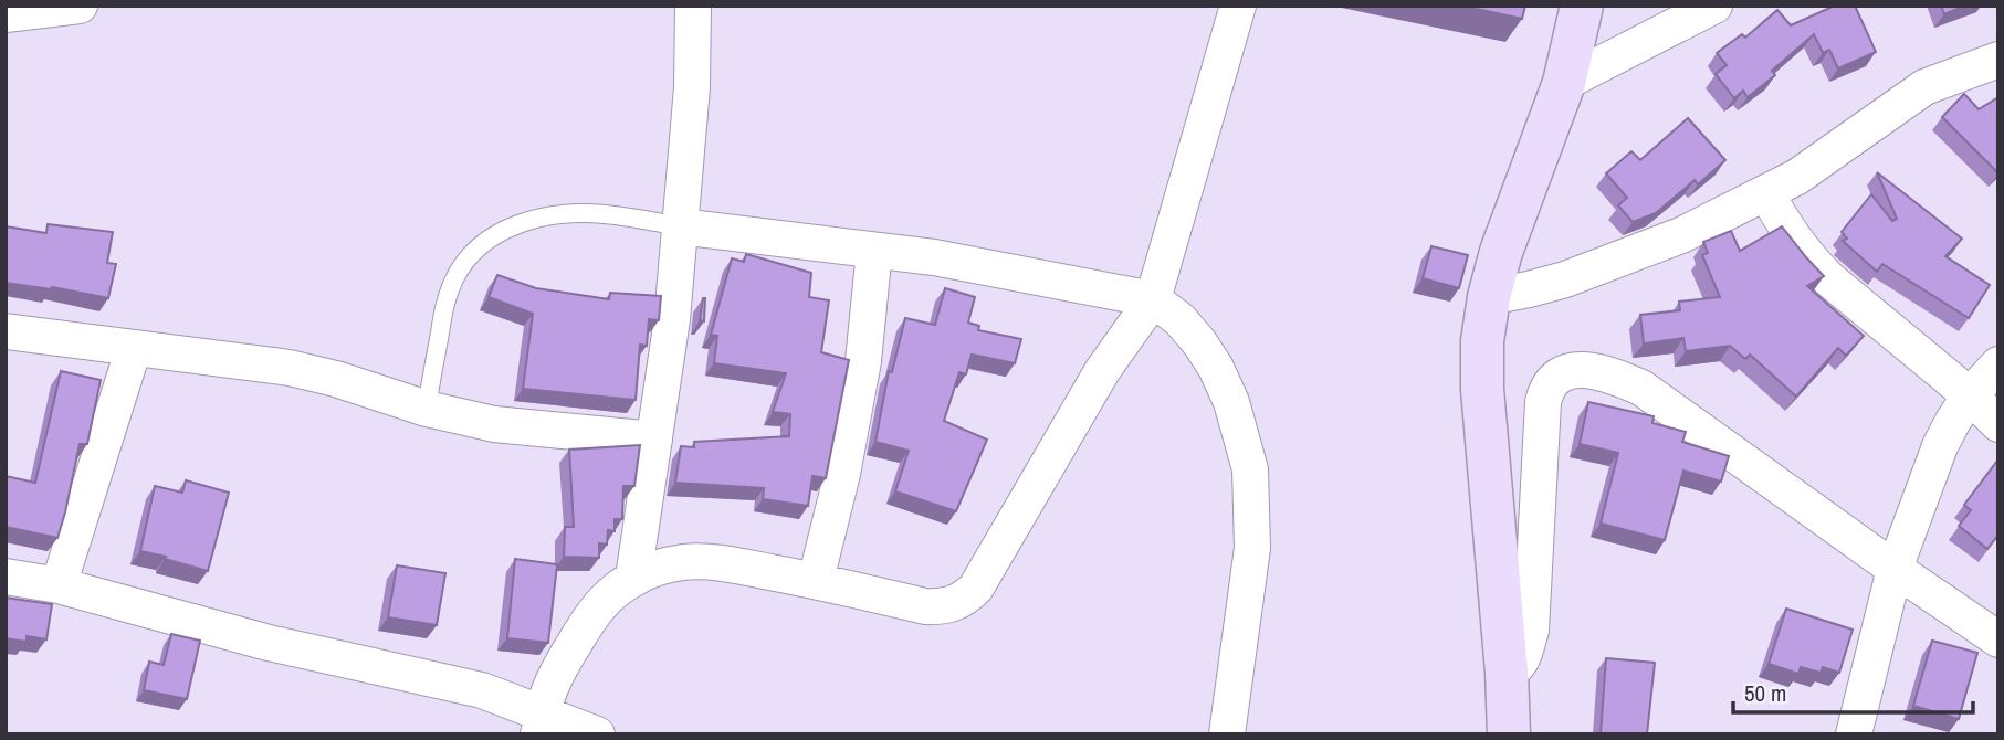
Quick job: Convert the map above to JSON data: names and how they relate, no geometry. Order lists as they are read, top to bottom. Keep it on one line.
{"scale_bar":"50 m"}
